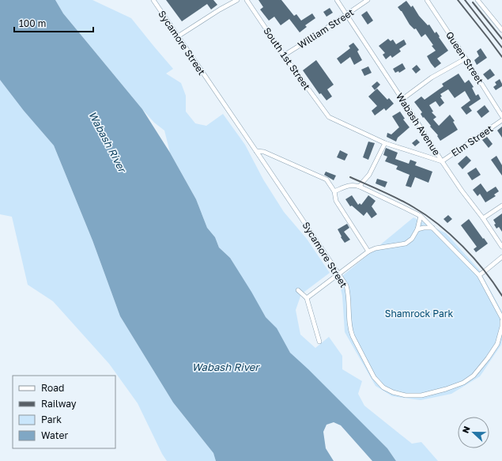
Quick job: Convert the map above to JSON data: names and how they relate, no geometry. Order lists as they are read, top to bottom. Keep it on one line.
{"streets":{"street":["William Street","Sycamore Street","Queen Street","South 1st Street","Wabash Avenue","Elm Street"]},"crossings":[["William Street","South 1st Street"],["William Street","Wabash Avenue"],["Wabash Avenue","Elm Street"]],"water":["Wabash River"],"parks":["Shamrock Park"],"legend":["Road","Railway","Park","Water"],"scale_bar":"100 m","north":"left"}
